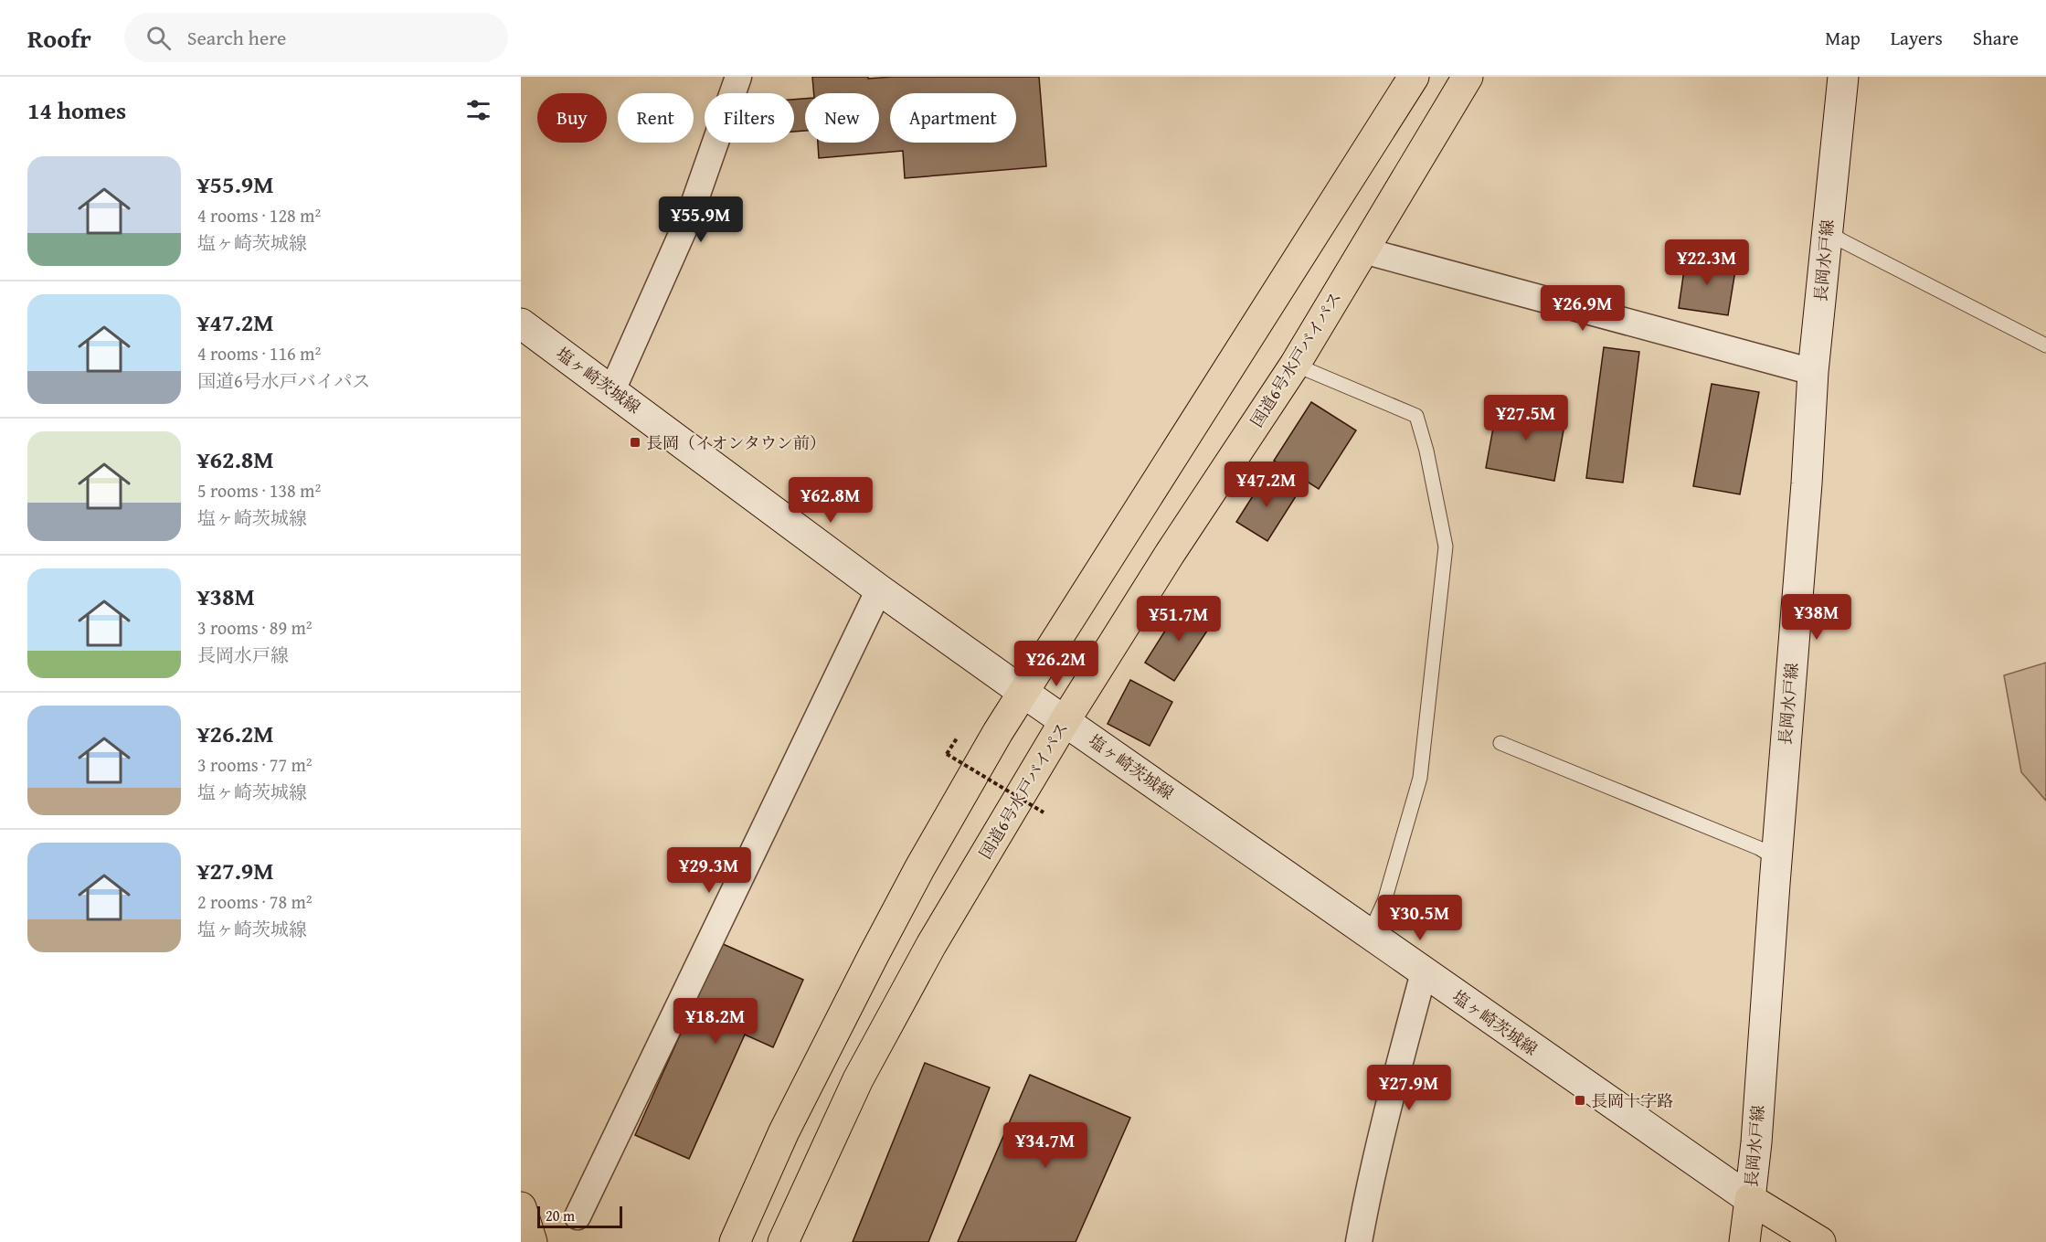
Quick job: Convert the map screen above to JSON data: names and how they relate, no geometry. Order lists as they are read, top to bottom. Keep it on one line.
{"streets":{"main road":["長岡水戸線","国道6号水戸バイパス","塩ヶ崎茨城線"]},"crossings":[["長岡水戸線","塩ヶ崎茨城線"],["国道6号水戸バイパス","塩ヶ崎茨城線"]],"places":{"transit":["長岡（イオンタウン前）","長岡十字路"]},"scale_bar":"20 m","page":{"header":"Roofr","search":"Search here","nav":["Map","Layers","Share"],"heading":"14 homes","chip":["Buy","Rent","Filters","New","Apartment"],"list":[{"name":"¥55.9M","note":"4 rooms · 128 m² · 塩ヶ崎茨城線"},{"name":"¥47.2M","note":"4 rooms · 116 m² · 国道6号水戸バイパス"},{"name":"¥62.8M","note":"5 rooms · 138 m² · 塩ヶ崎茨城線"},{"name":"¥38M","note":"3 rooms · 89 m² · 長岡水戸線"},{"name":"¥26.2M","note":"3 rooms · 77 m² · 塩ヶ崎茨城線"},{"name":"¥27.9M","note":"2 rooms · 78 m² · 塩ヶ崎茨城線"}],"price":["¥55.9M","¥22.3M","¥26.9M","¥27.5M","¥47.2M","¥62.8M","¥38M","¥51.7M","¥26.2M","¥29.3M","¥30.5M","¥18.2M","¥27.9M","¥34.7M"],"scale":"20 m"}}
